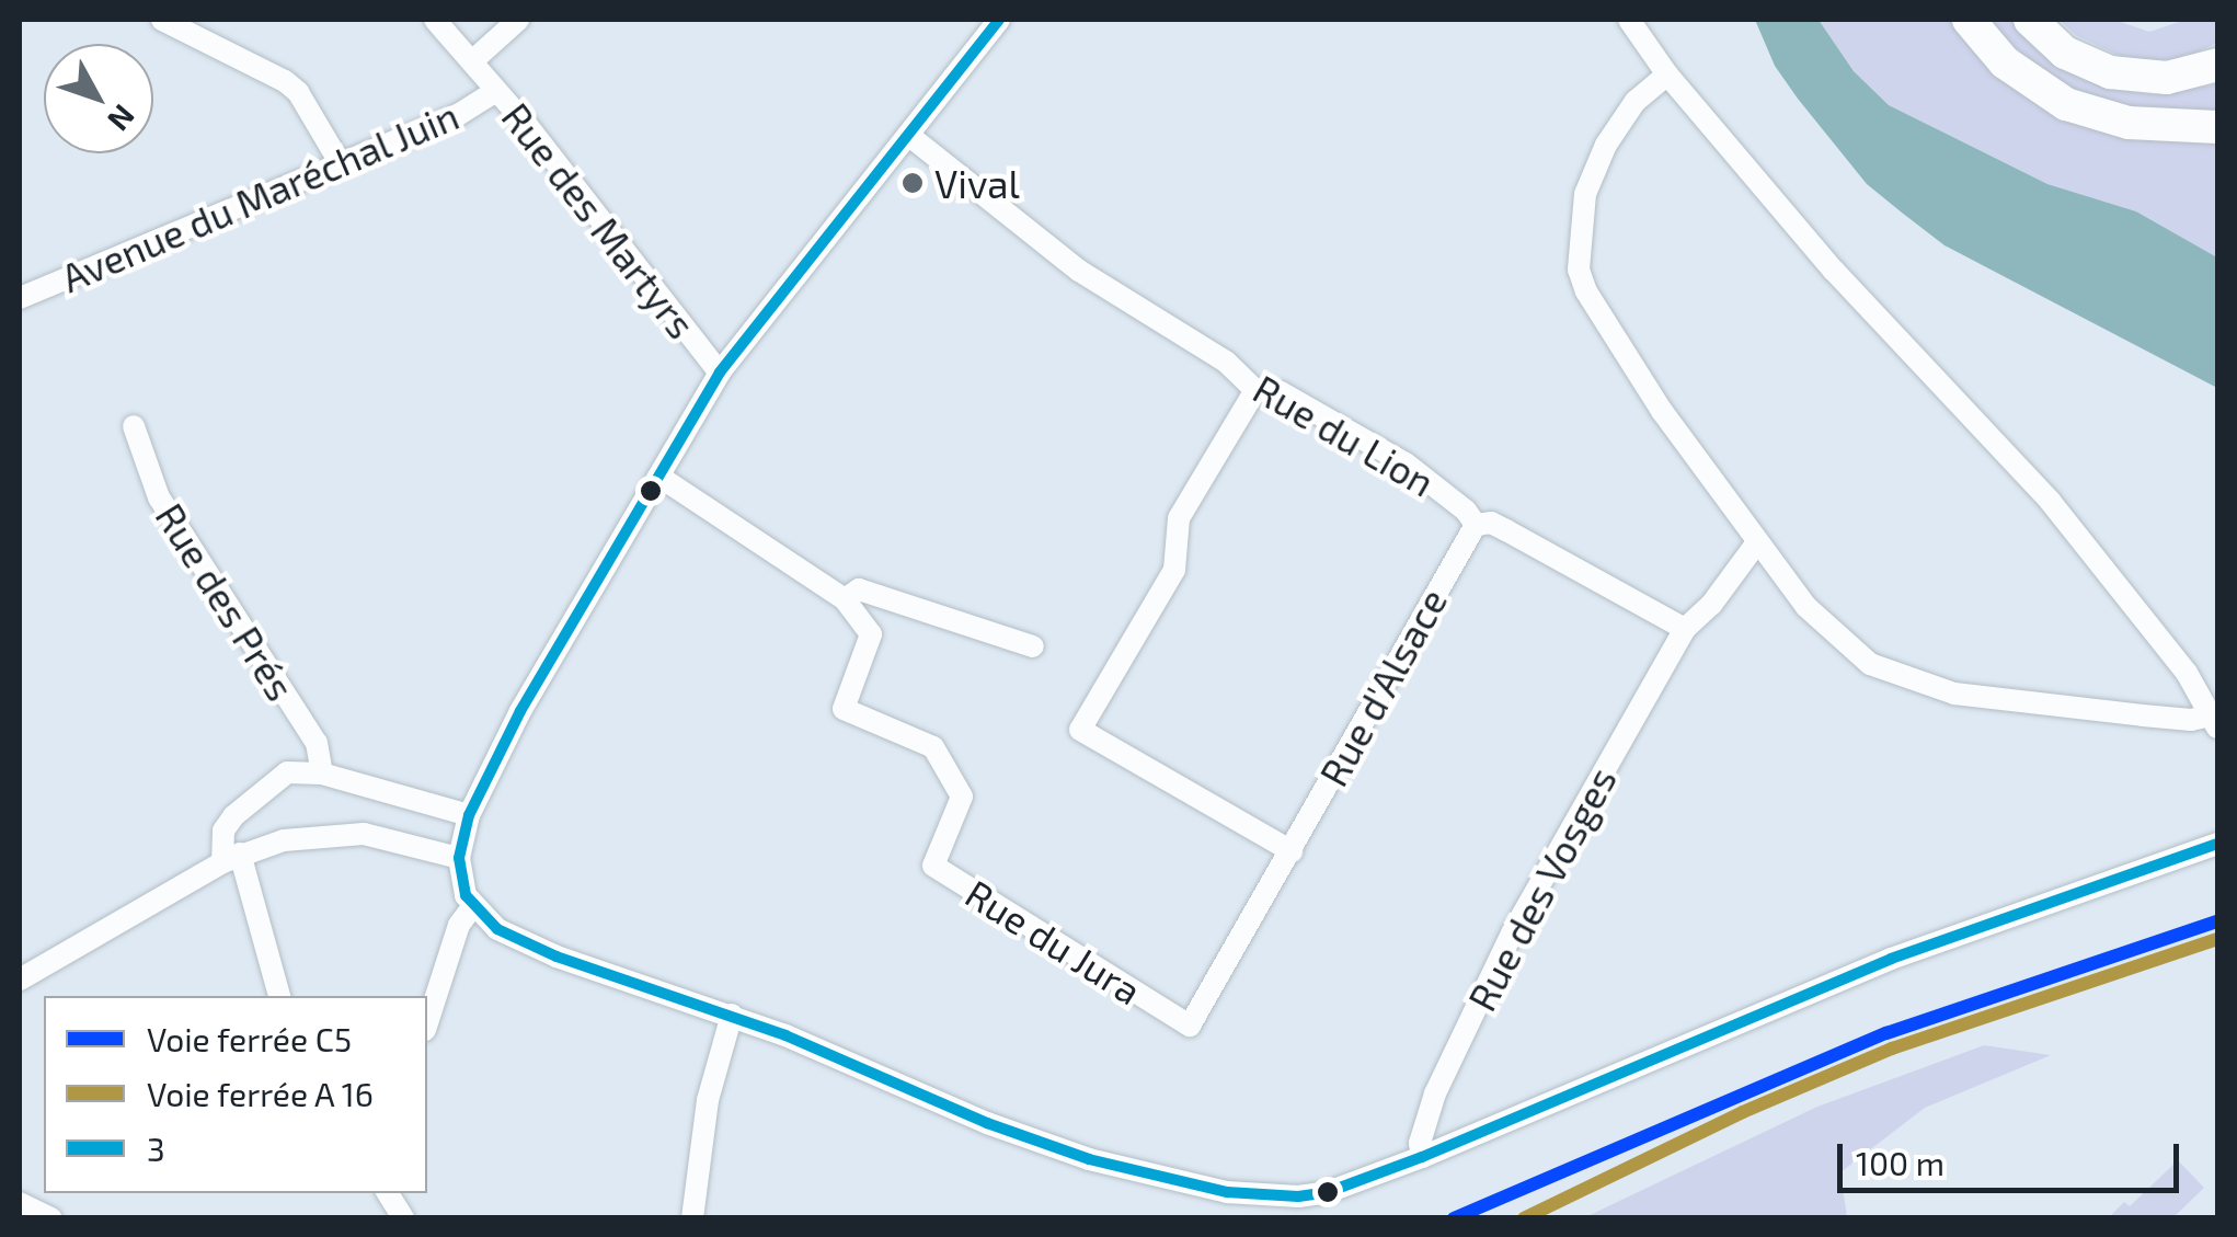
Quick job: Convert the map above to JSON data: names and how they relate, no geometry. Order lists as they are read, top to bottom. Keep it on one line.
{"streets":{"street":["Avenue du Maréchal Juin","Rue des Martyrs","Rue du Lion","Rue des Prés","Rue d'Alsace","Rue des Vosges","Rue du Jura"]},"crossings":[["Avenue du Maréchal Juin","Rue des Martyrs"],["Rue du Lion","Rue d'Alsace"],["Rue du Lion","Rue des Vosges"],["Rue d'Alsace","Rue du Jura"]],"places":["Vival"],"lines":["transit line 3","rail line C5"],"legend":["Voie ferrée C5","Voie ferrée A 16","3"],"scale_bar":"100 m","north":"bottom right"}
